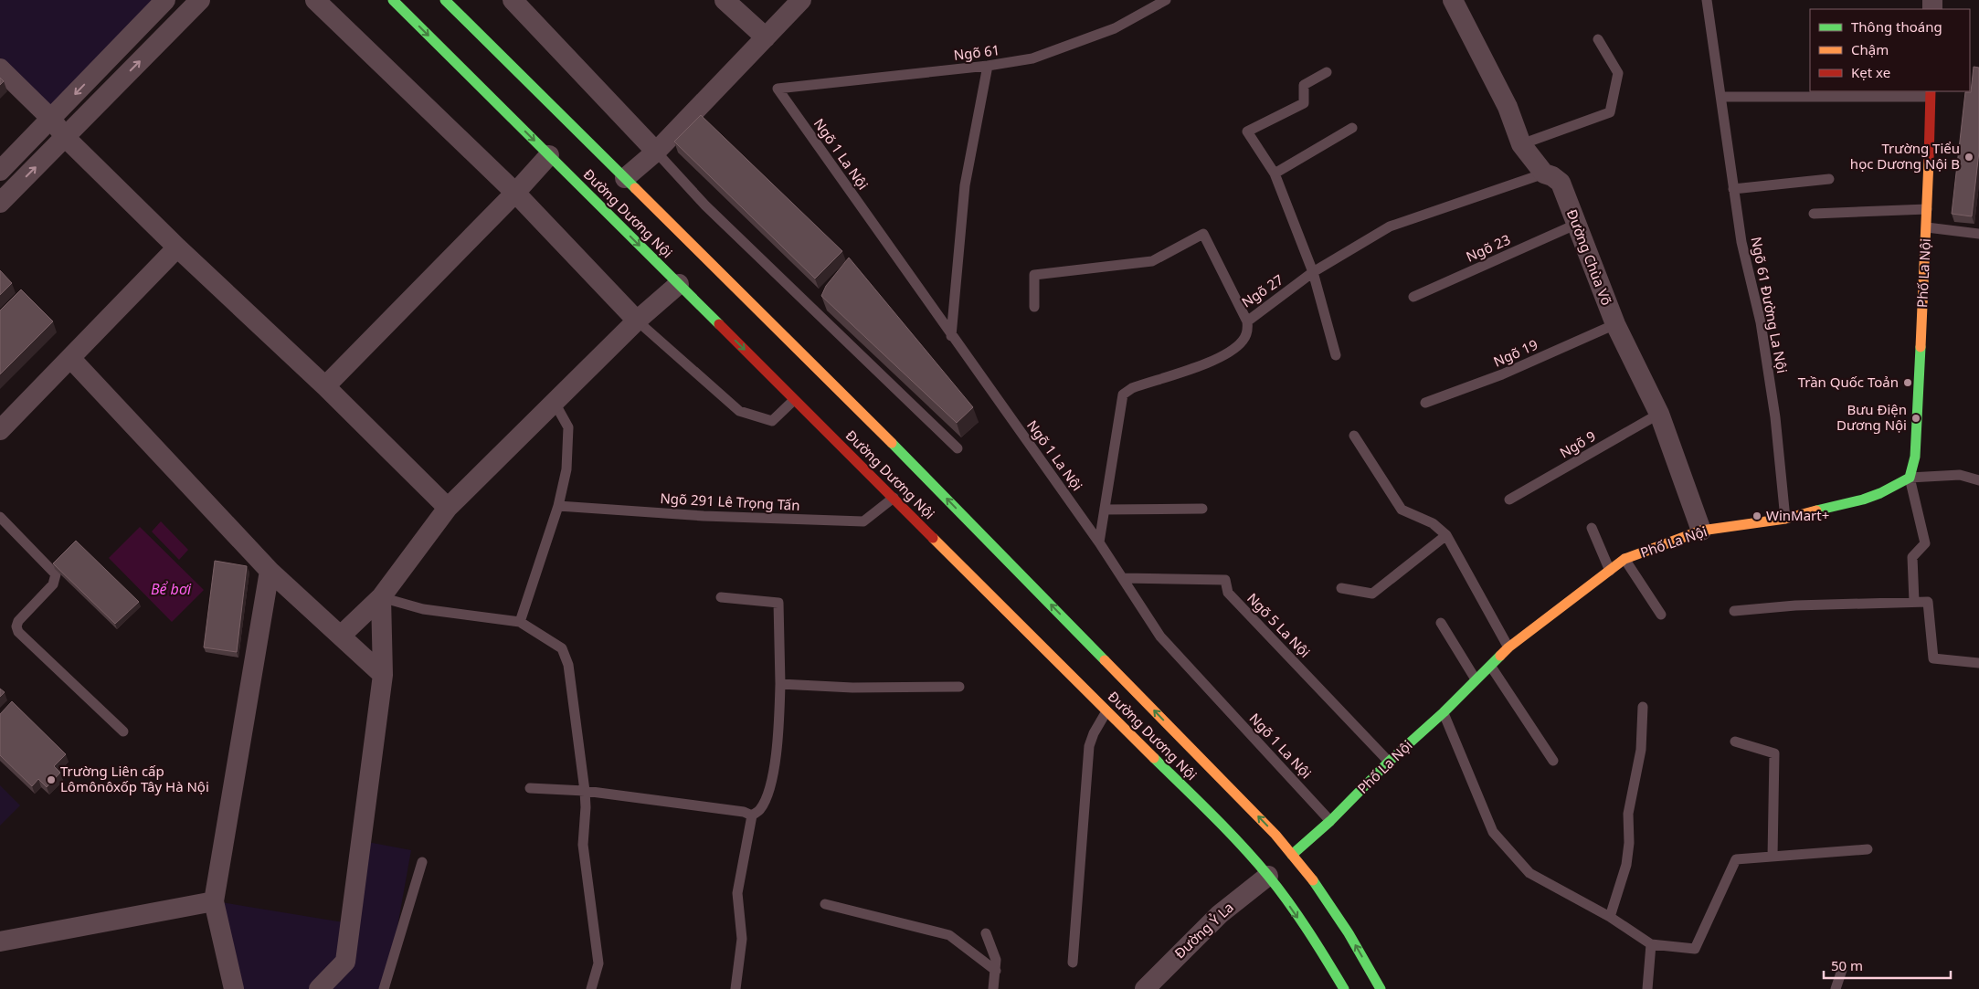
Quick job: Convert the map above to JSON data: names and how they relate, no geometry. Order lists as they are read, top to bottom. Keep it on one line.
{"streets":{"main road":["Đường Dương Nội","Phố La Nội"],"street":["Đường Chùa Võ","Đường Ỷ La"],"lane":["Ngõ 61","Ngõ 1 La Nội","Ngõ 23","Ngõ 27","Ngõ 61 Đường La Nội","Ngõ 19","Ngõ 9","Ngõ 291 Lê Trọng Tấn","Ngõ 5 La Nội"]},"crossings":[["Ngõ 61","Ngõ 1 La Nội"],["Ngõ 1 La Nội","Phố La Nội"],["Ngõ 1 La Nội","Ngõ 5 La Nội"],["Đường Dương Nội","Phố La Nội"],["Đường Dương Nội","Ngõ 291 Lê Trọng Tấn"],["Đường Dương Nội","Đường Ỷ La"],["Ngõ 23","Đường Chùa Võ"],["Đường Chùa Võ","Phố La Nội"],["Đường Chùa Võ","Ngõ 27"],["Đường Chùa Võ","Ngõ 19"],["Đường Chùa Võ","Ngõ 9"],["Phố La Nội","Ngõ 61 Đường La Nội"],["Phố La Nội","Ngõ 5 La Nội"]],"water":["Bể bơi"],"places":["Trường Tiểu học Dương Nội B","Trần Quốc Toản","Bưu Điện Dương Nội","WinMart+","Trường Liên cấp Lômônôxốp Tây Hà Nội"],"legend":["Thông thoáng","Chậm","Kẹt xe"],"scale_bar":"50 m"}
